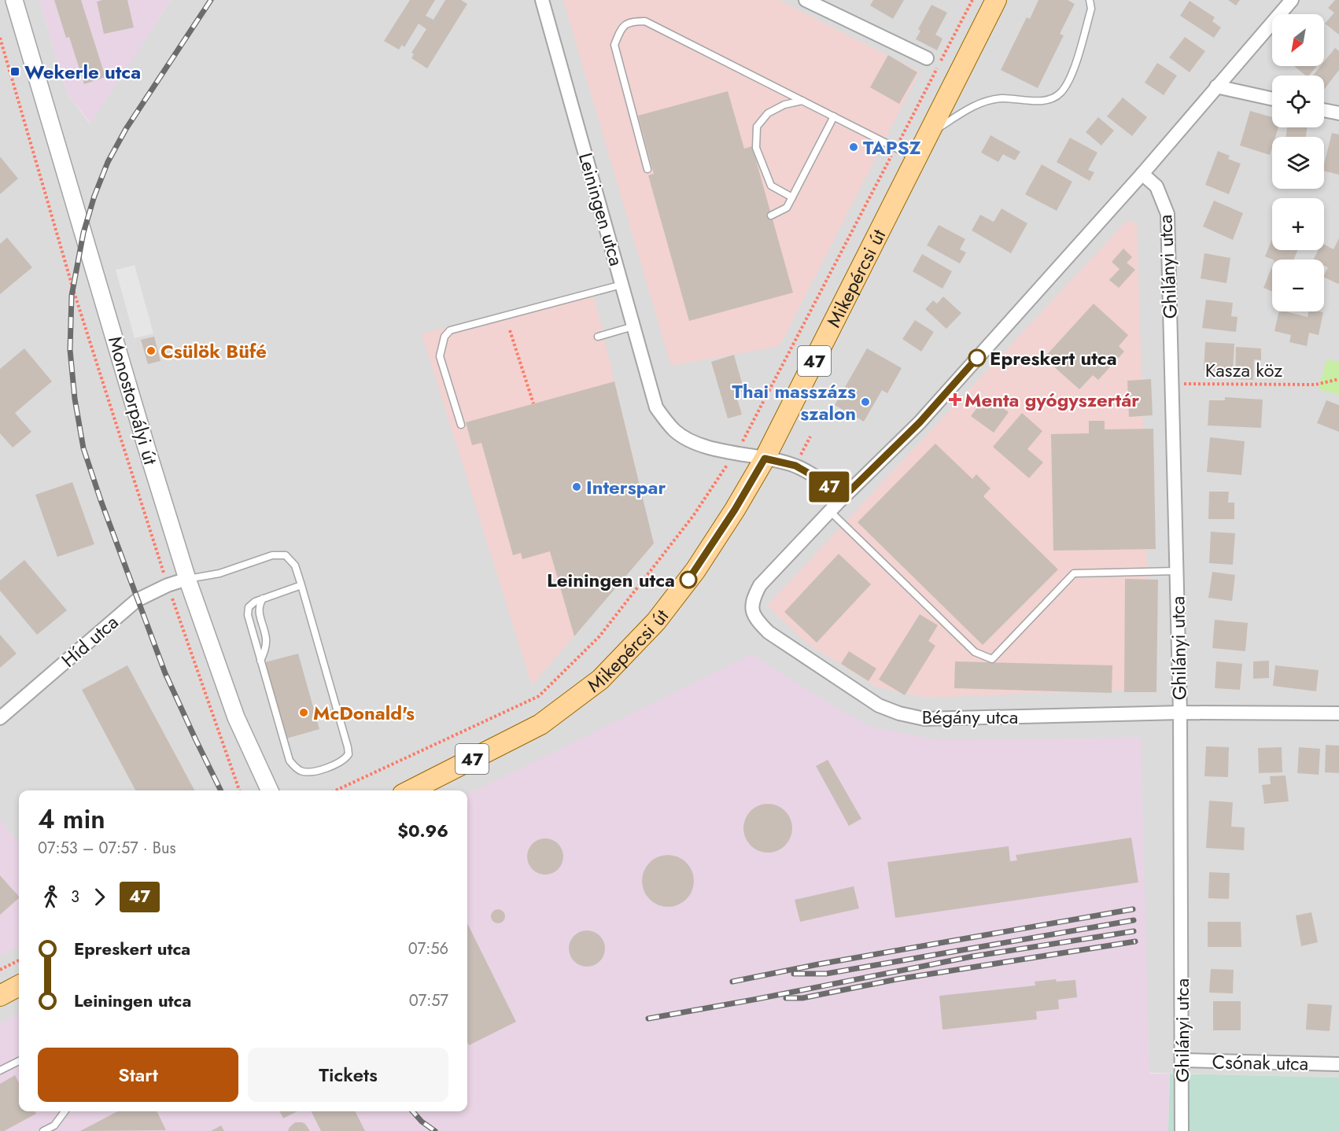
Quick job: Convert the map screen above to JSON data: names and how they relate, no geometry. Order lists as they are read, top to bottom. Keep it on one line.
{"streets":{"main road":["Mikepércsi út","47"],"street":["Leiningen utca","Ghilányi utca","Monostorpályi út","Híd utca","Bégány utca","Csónak utca"],"path":["Kasza köz"]},"crossings":[["Leiningen utca","Mikepércsi út"],["Ghilányi utca","Kasza köz"],["Ghilányi utca","Bégány utca"],["Ghilányi utca","Csónak utca"],["Monostorpályi út","Híd utca"]],"places":{"transit":["Wekerle utca"],"other":["TAPSZ","Csülök Büfé","Epreskert utca","Thai masszázs szalon","Interspar","Leiningen utca","McDonald's"],"health":["Menta gyógyszertár"]},"lines":["bus line 47"],"north":"bottom left","page":{"on_map":"47","map_buttons":["+","−"],"heading":["4 min","07:53 – 07:57 · Bus","$0.96"],"legs":["3","47"],"list":[{"name":"Epreskert utca","value":"07:56"},{"name":"Leiningen utca","value":"07:57"}],"buttons":["Start","Tickets"]}}
